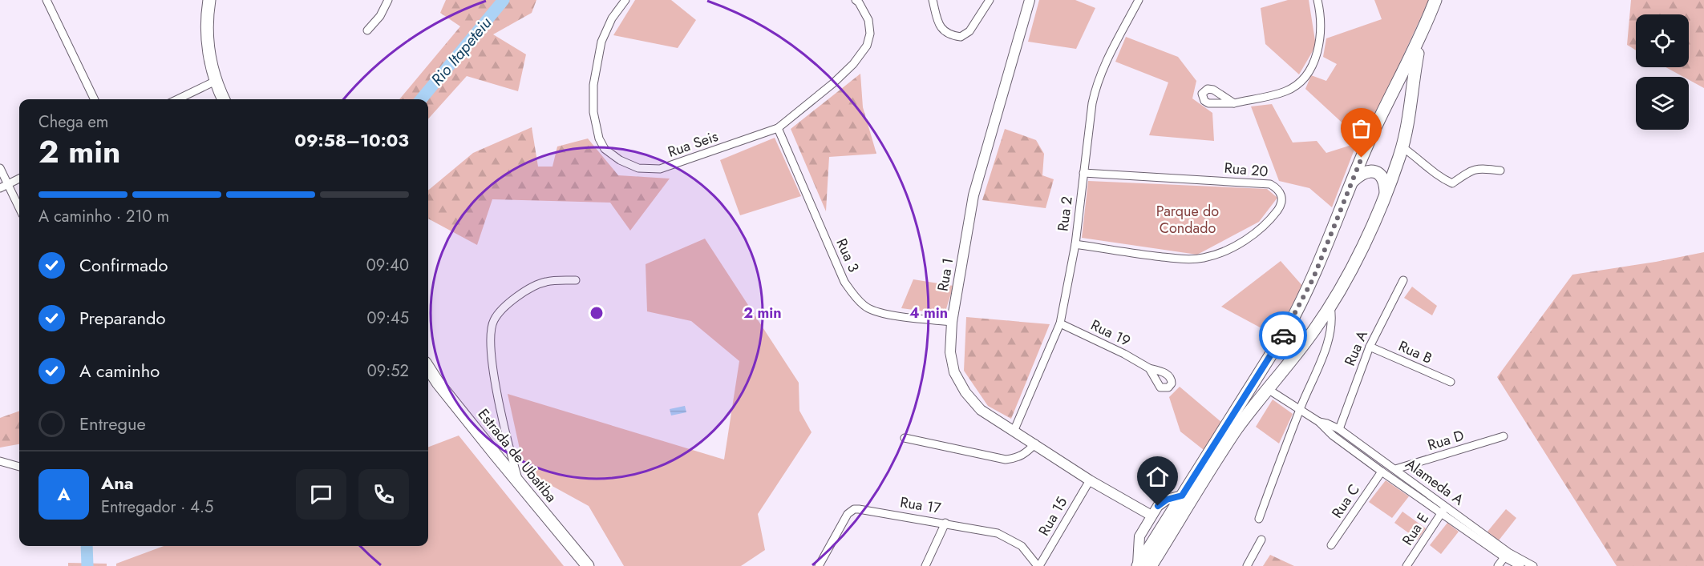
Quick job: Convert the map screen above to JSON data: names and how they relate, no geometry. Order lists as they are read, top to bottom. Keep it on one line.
{"streets":{"main road":["Estrada de Ubatiba"],"street":["Rua Seis","Rua 20","Rua 2","Rua 3","Rua 1","Rua 19","Rua A","Rua B","Rua D","Alameda A","Rua C","Rua 17","Rua 15","Rua E"]},"crossings":[["Rua Seis","Rua 3"],["Rua 20","Rua 2"],["Rua 2","Rua 1"],["Rua 2","Rua 19"],["Rua 3","Rua 1"],["Rua 1","Rua 15"],["Rua A","Rua B"],["Rua A","Alameda A"],["Rua D","Alameda A"],["Alameda A","Rua C"],["Alameda A","Rua E"],["Rua 17","Rua 15"]],"water":["Rio Itapeteiu"],"parks":["Parque do Condado"],"page":{"heading":["2 min","Chega em","09:58–10:03"],"panel":["Ana","Entregador · 4.5"],"bar":"A caminho · 210 m","list":[["Confirmado","09:40"],["Preparando","09:45"],["A caminho","09:52"],"Entregue"],"round":"A"},"rings":["2 min","4 min"]}
